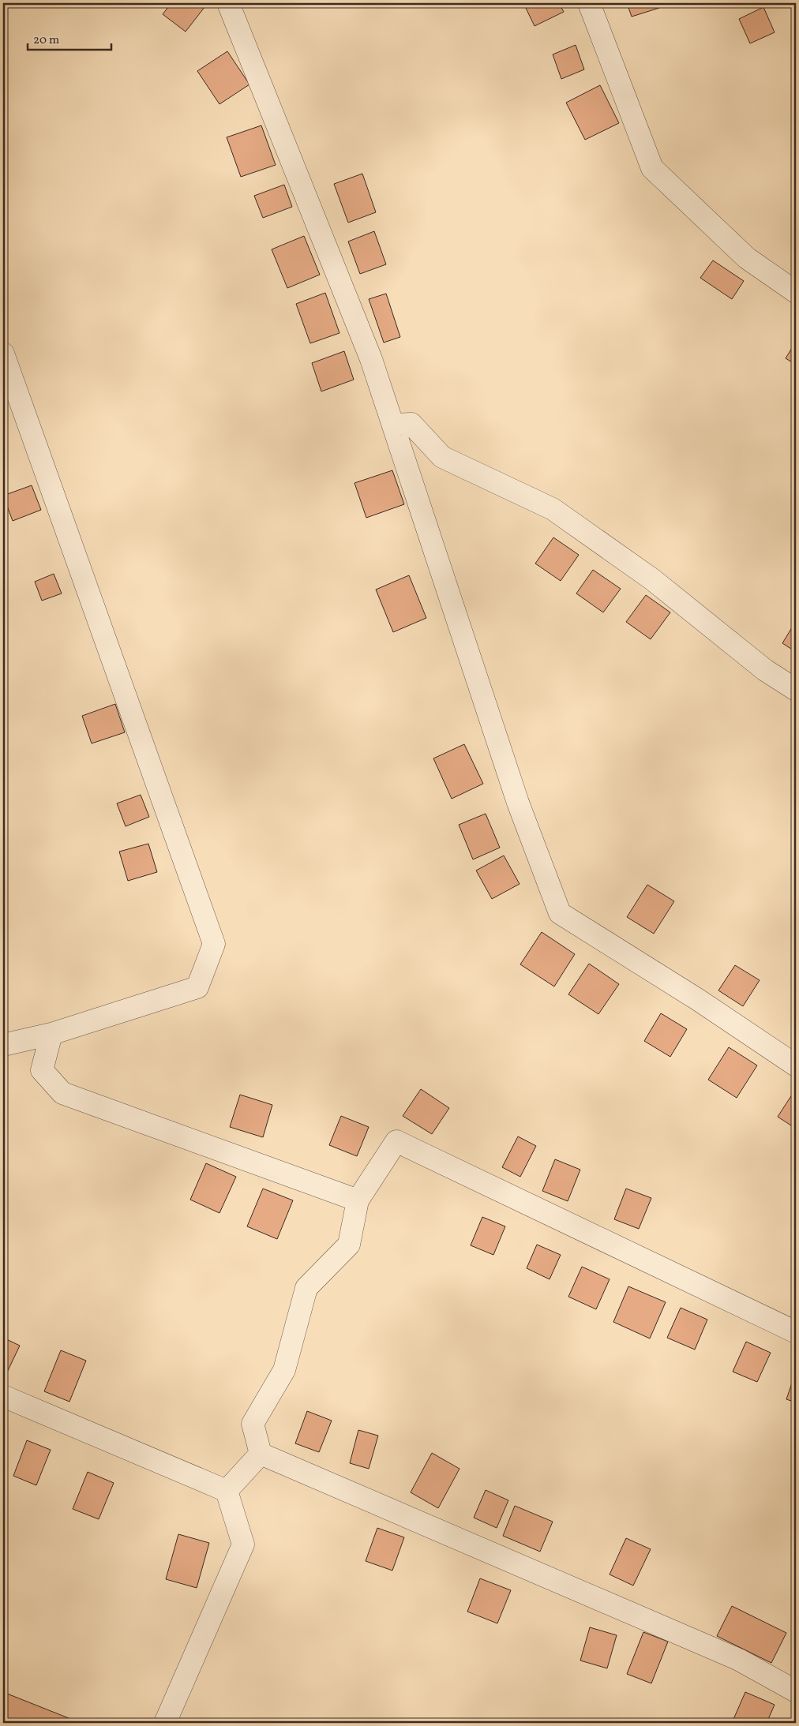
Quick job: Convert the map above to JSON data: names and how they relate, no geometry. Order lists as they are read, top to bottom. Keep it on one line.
{"scale_bar":"20 m"}
